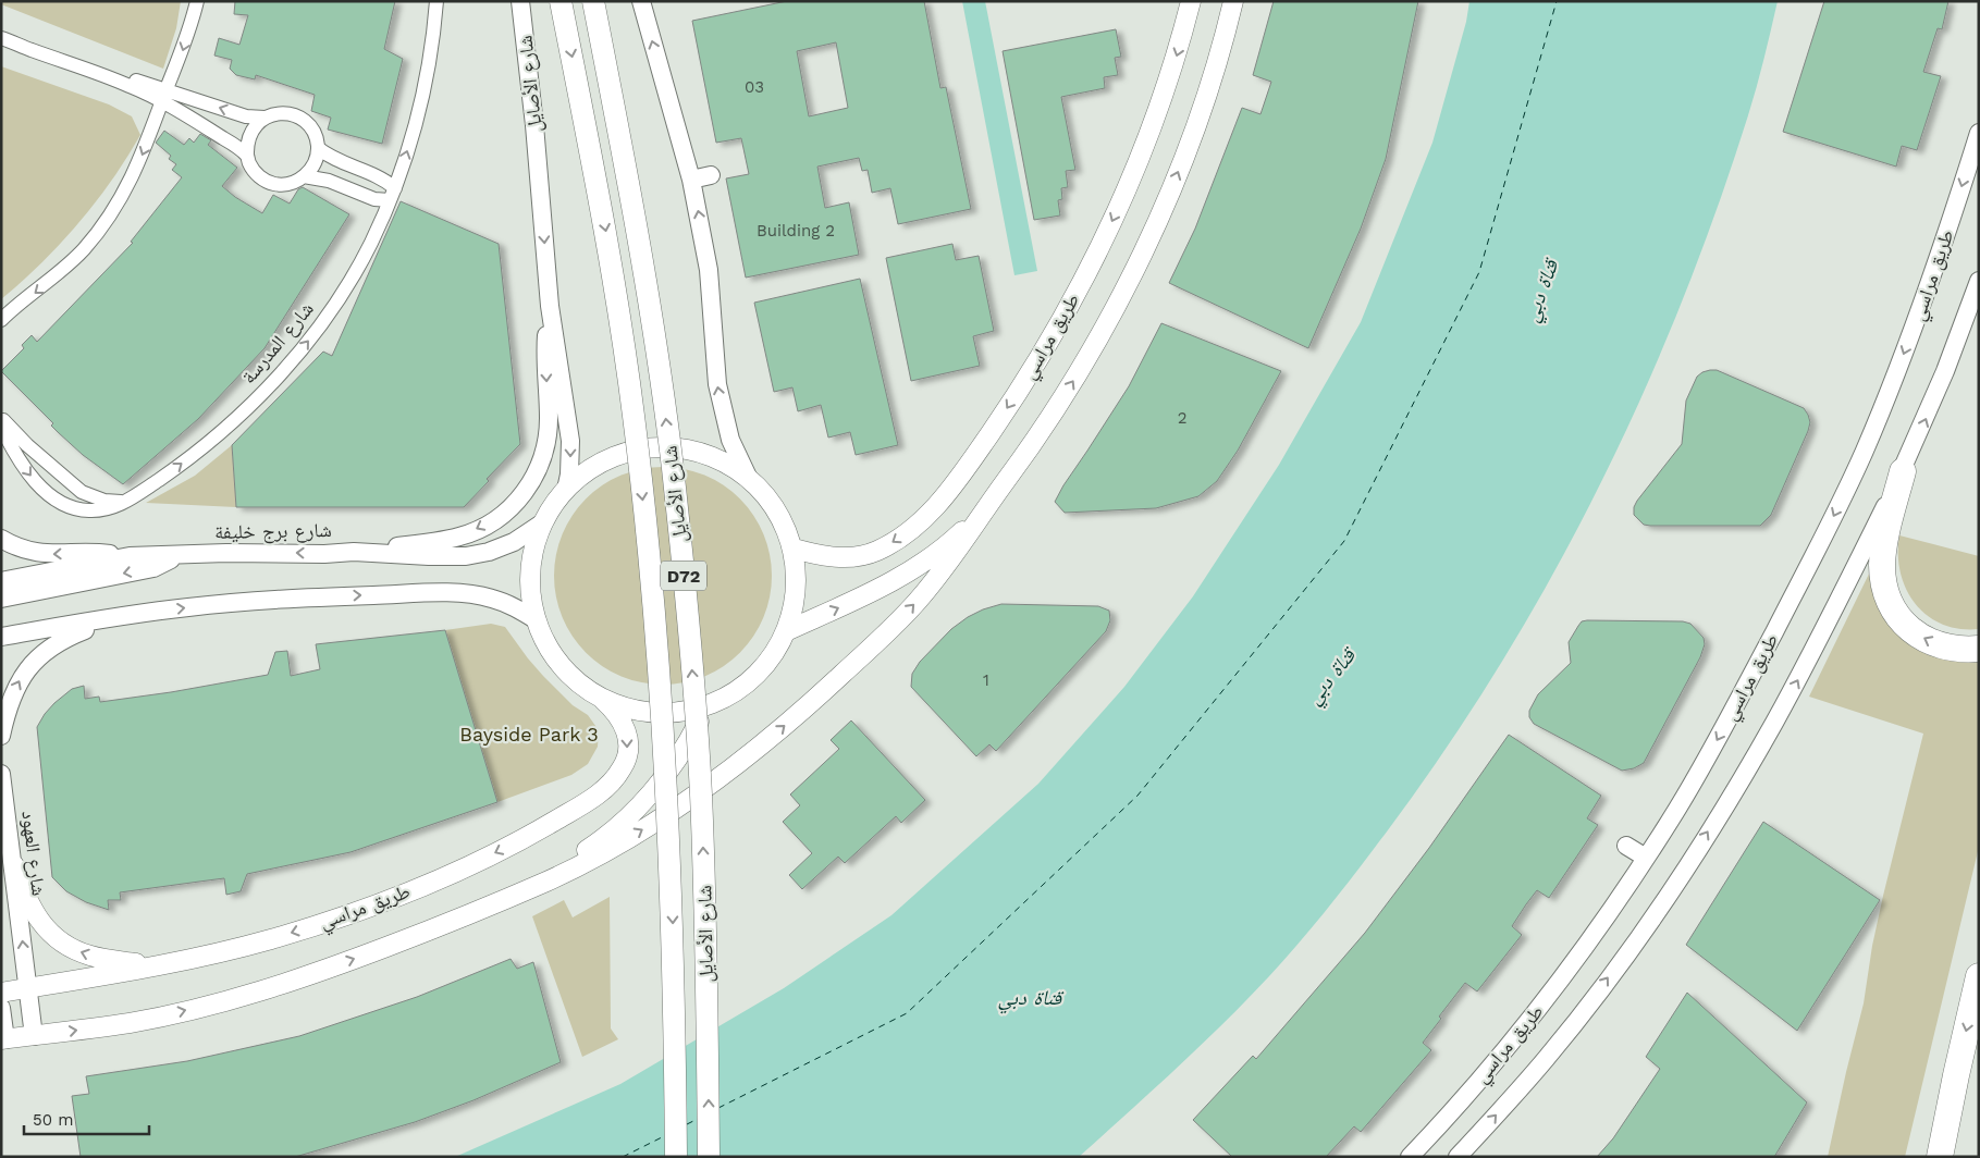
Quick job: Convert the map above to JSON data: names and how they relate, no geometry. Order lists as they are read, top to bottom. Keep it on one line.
{"streets":{"main road":["شارع الأصايل","طريق مراسي","D72"],"street":["شارع المدرسة","شارع برج خليفة","شارع العهود"]},"crossings":[["طريق مراسي","شارع العهود"]],"one_way":["شارع العهود"],"water":["قناة دبي"],"parks":["Bayside Park 3"],"house_numbers":["03","Building 2","2","1"],"scale_bar":"50 m"}
